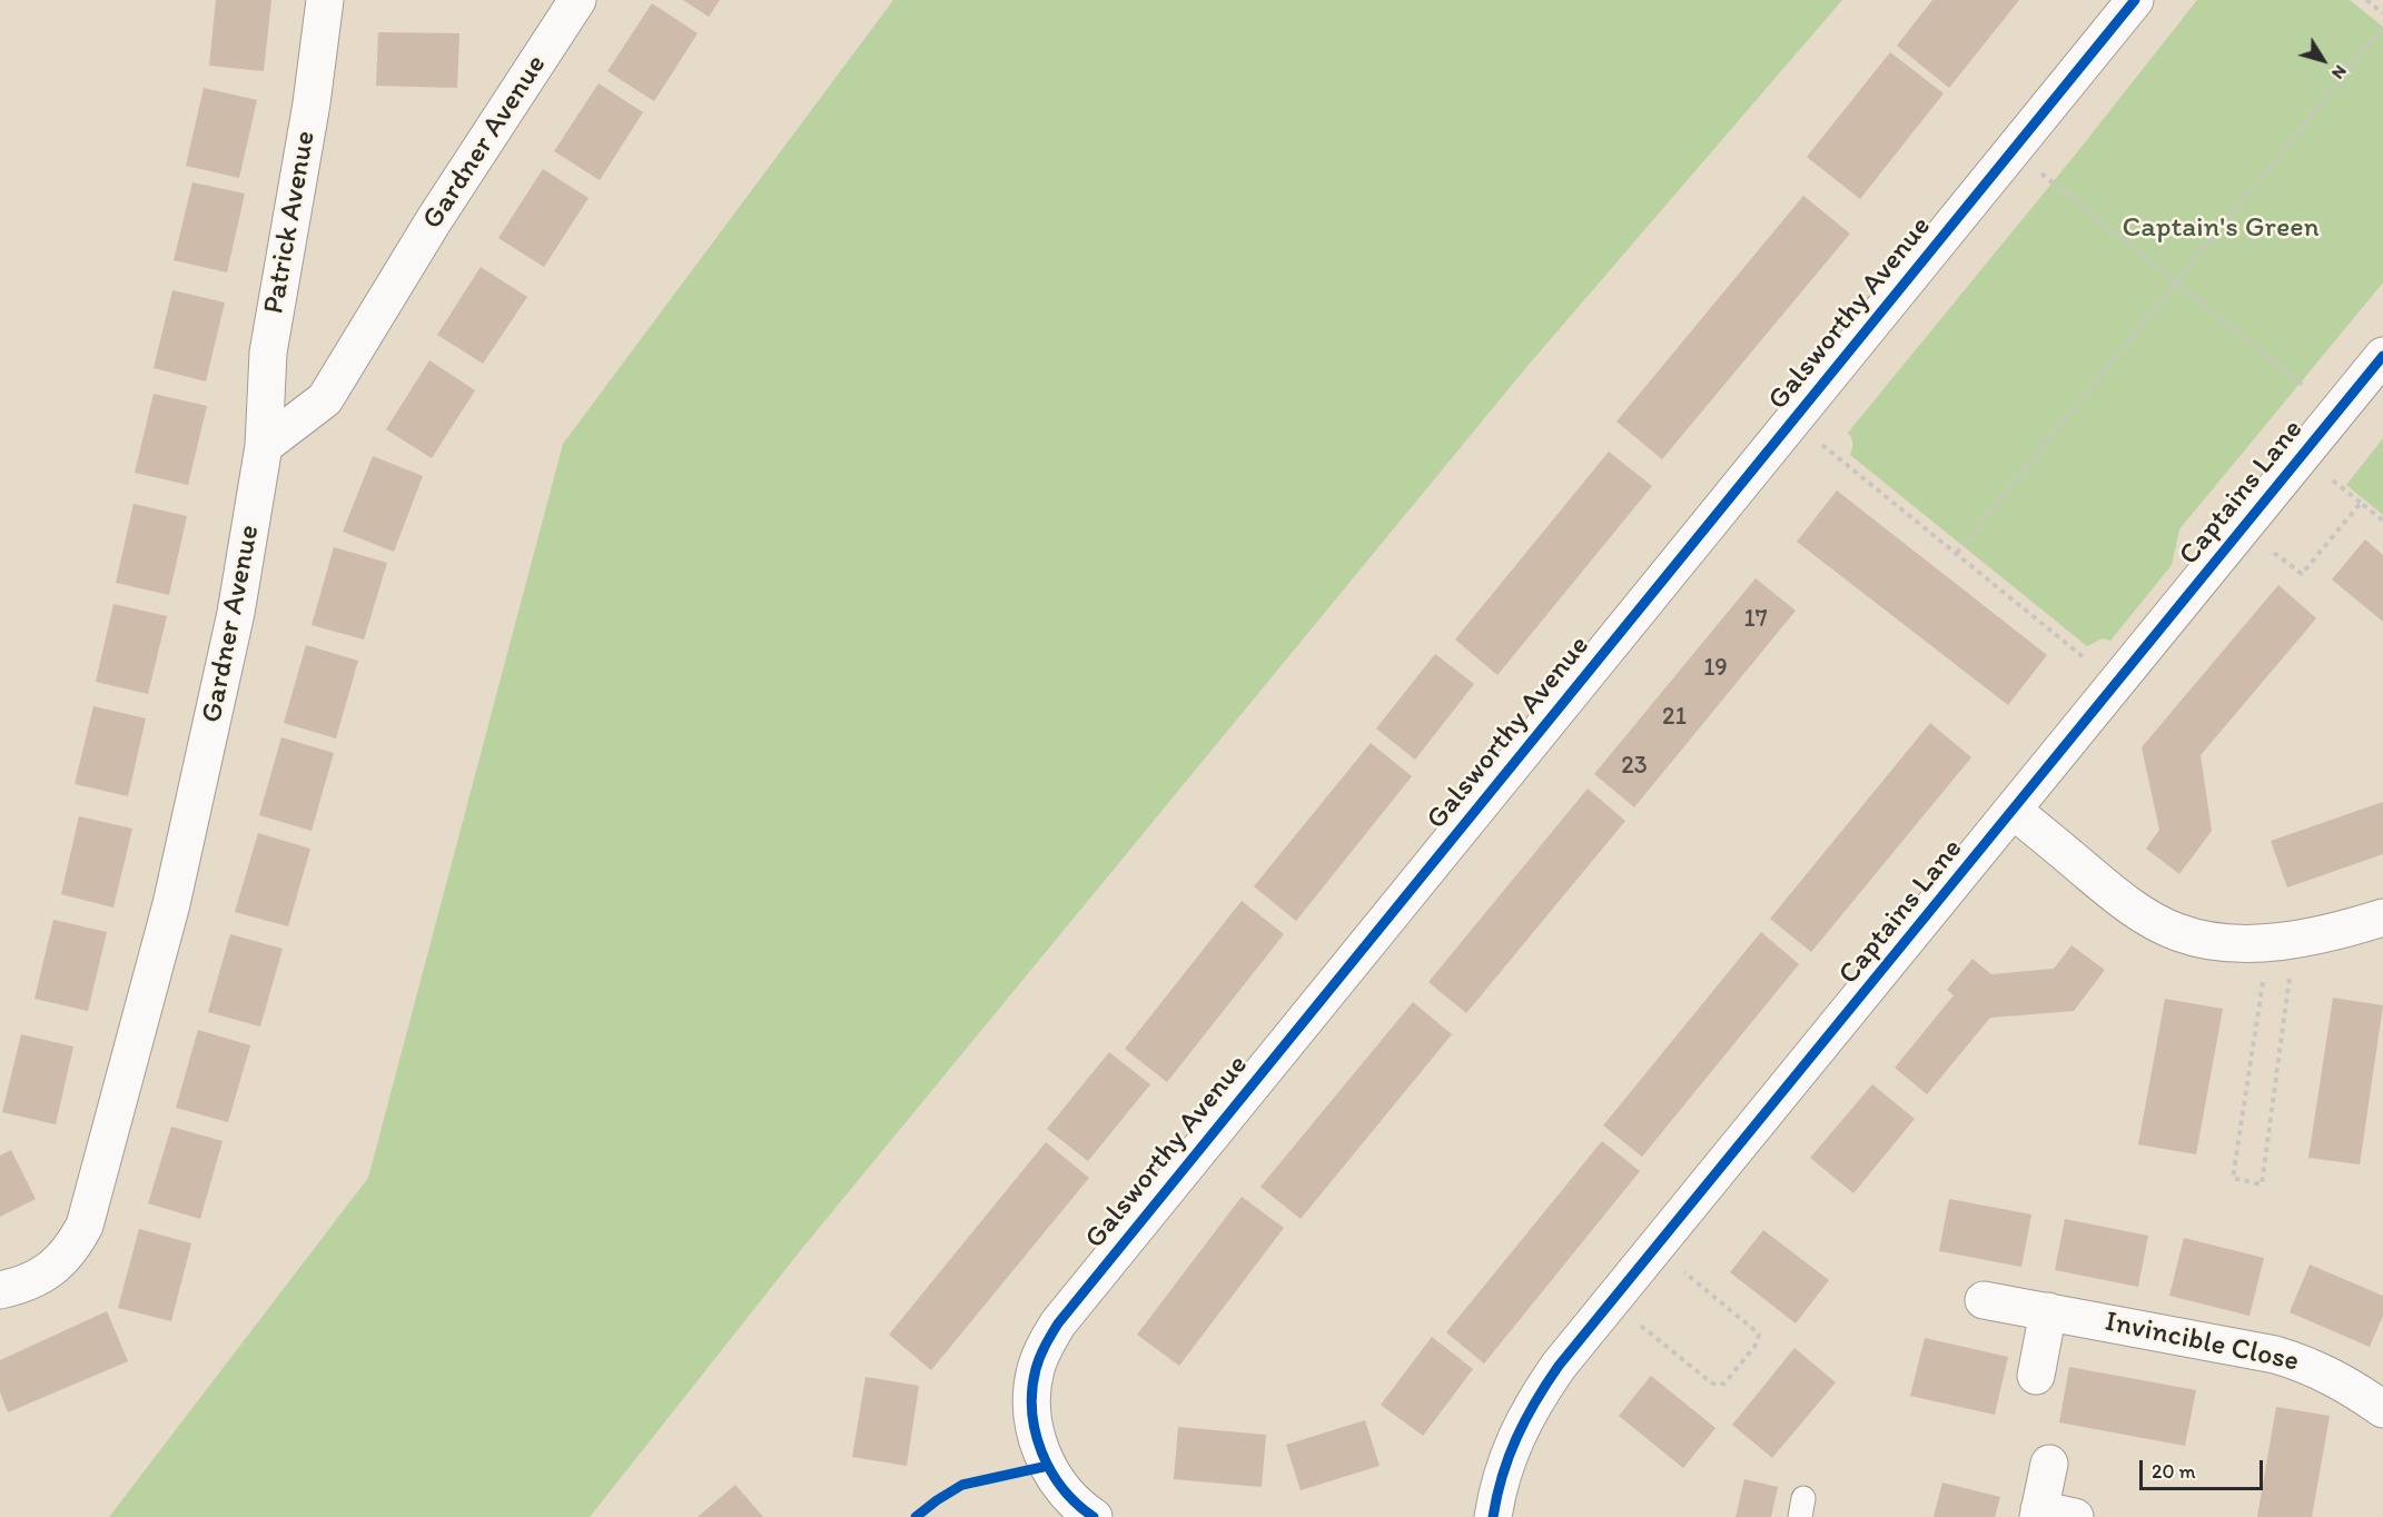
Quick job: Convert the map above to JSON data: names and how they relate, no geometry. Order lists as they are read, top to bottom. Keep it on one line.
{"streets":{"street":["Gardner Avenue","Patrick Avenue","Galsworthy Avenue","Captains Lane","Invincible Close"]},"crossings":[["Gardner Avenue","Patrick Avenue"]],"parks":["Captain's Green"],"house_numbers":["17","19","21","23"],"scale_bar":"20 m","north":"bottom right"}
